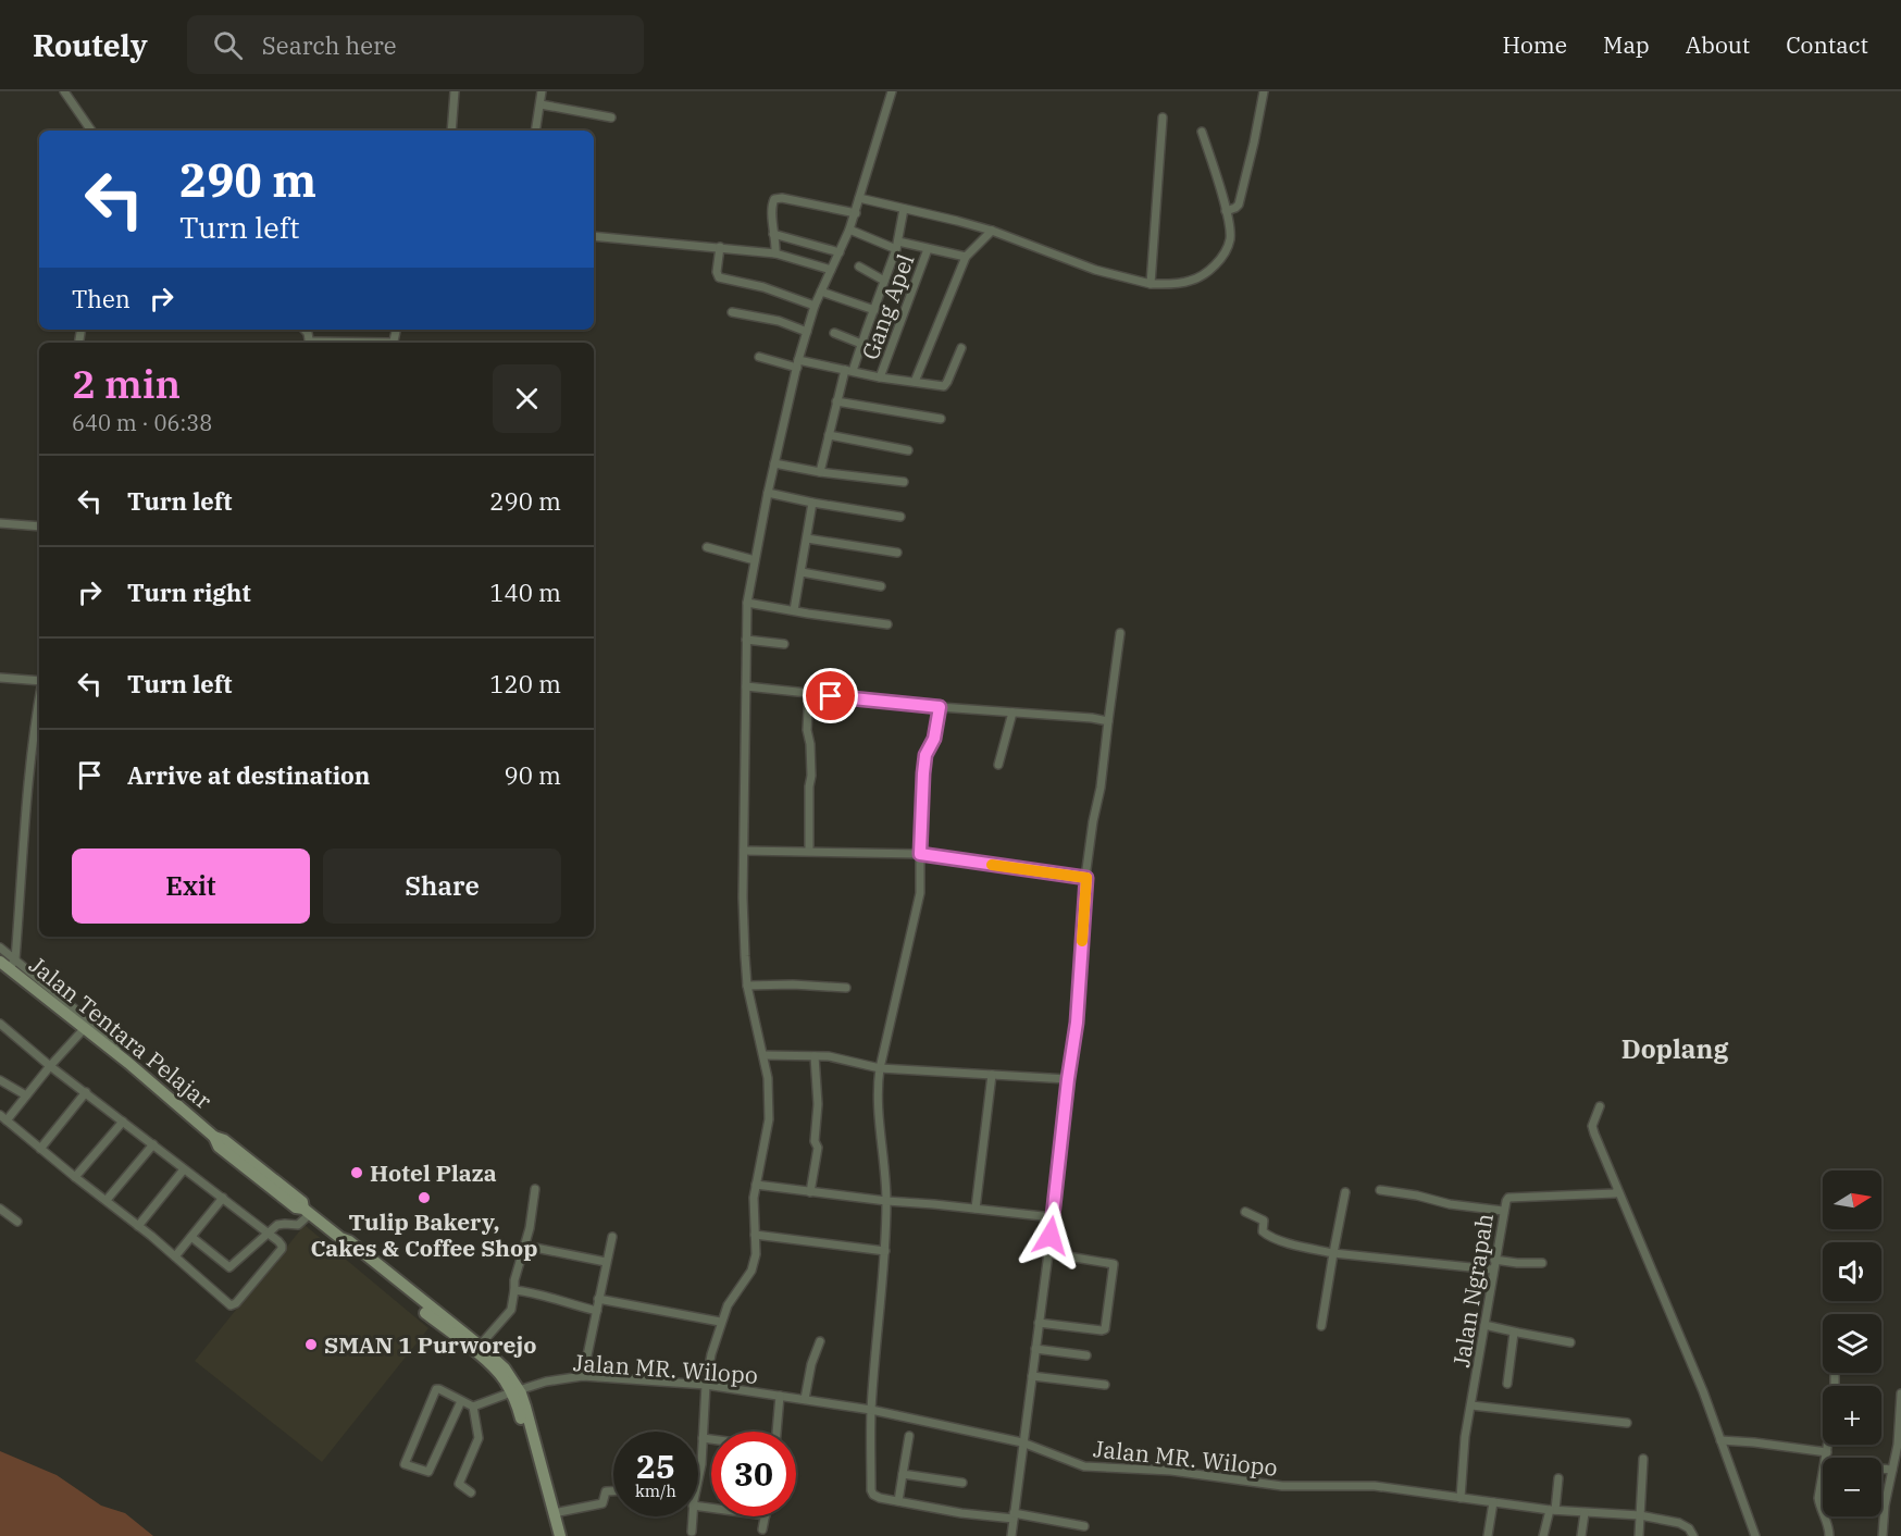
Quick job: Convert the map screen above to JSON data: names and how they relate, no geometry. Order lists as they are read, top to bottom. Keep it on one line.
{"streets":{"main road":["Jalan Tentara Pelajar"],"street":["Gang Apel","Jalan Ngrapah","Jalan MR. Wilopo"]},"crossings":[["Jalan Ngrapah","Jalan MR. Wilopo"]],"districts":["Doplang"],"places":["Hotel Plaza","Tulip Bakery, Cakes & Coffee Shop","SMAN 1 Purworejo"],"north":"right","page":{"header":"Routely","search":"Search here","nav":["Home","Map","About","Contact"],"turn":["290 m","Turn left"],"then":"Then","heading":["2 min","640 m · 06:38"],"list":[{"name":"Turn left","value":"290 m"},{"name":"Turn right","value":"140 m"},{"name":"Turn left","value":"120 m"},{"name":"Arrive at destination","value":"90 m"}],"buttons":["Exit","Share"],"map_buttons":["+","−"],"speed":"25 km/h","limit":"30"}}
